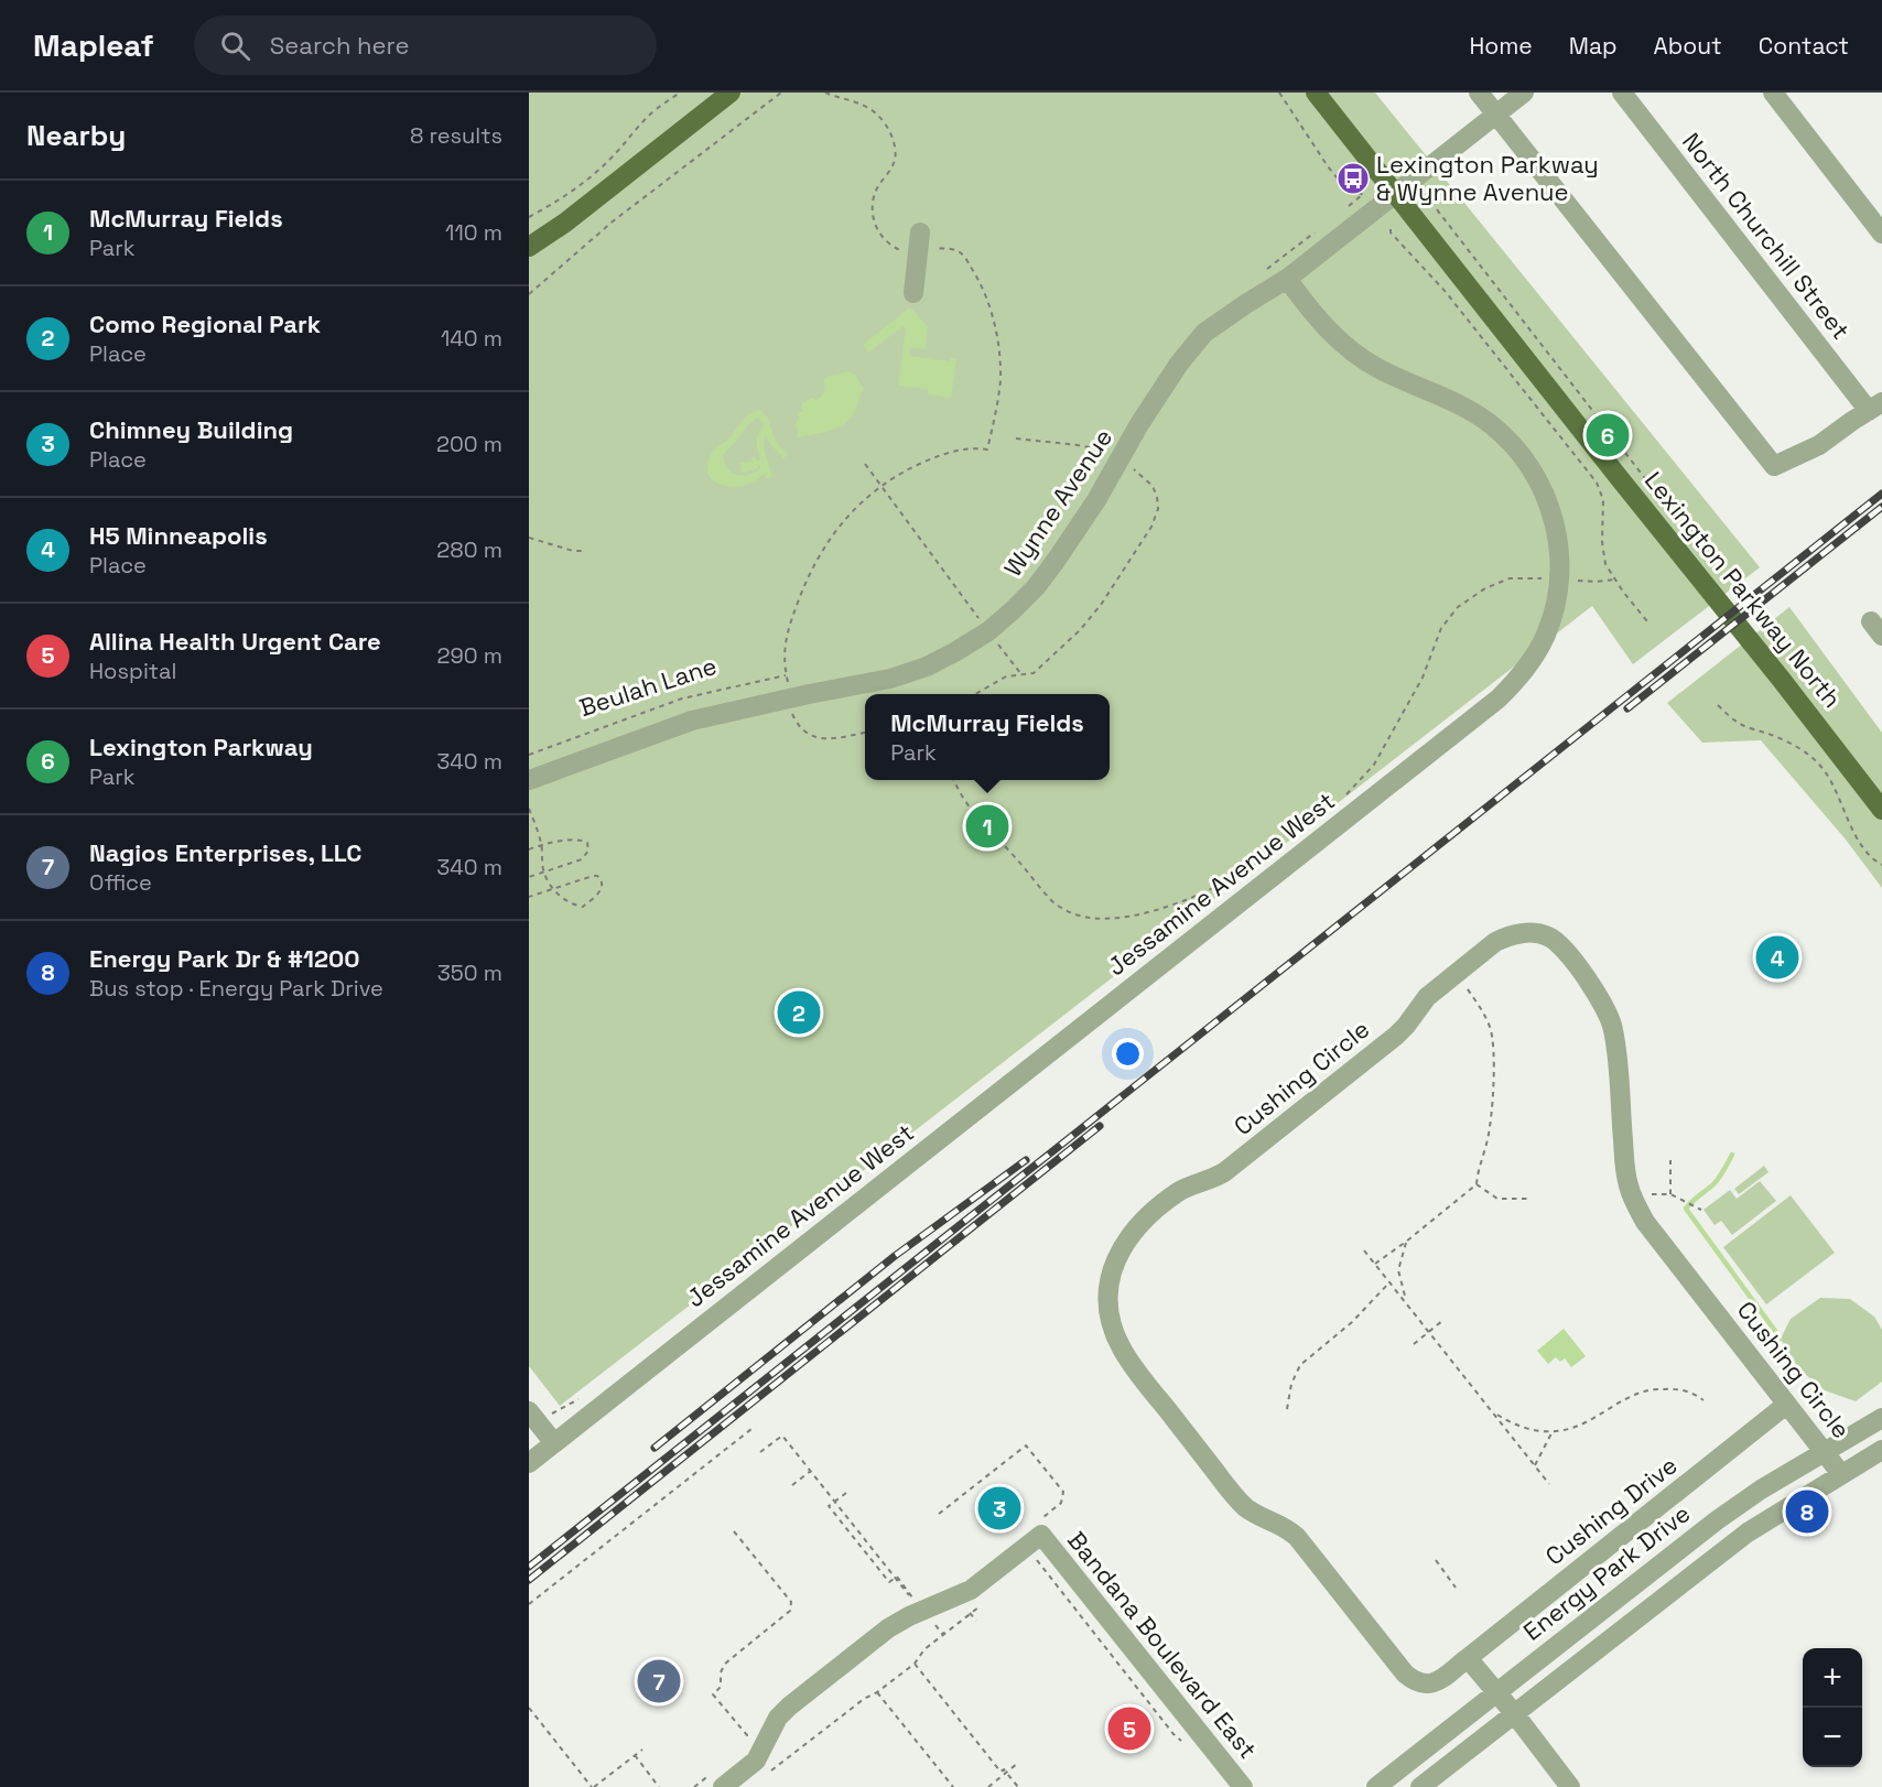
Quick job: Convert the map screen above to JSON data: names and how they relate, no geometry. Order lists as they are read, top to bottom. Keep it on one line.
{"streets":{"main road":["Lexington Parkway North"],"street":["North Churchill Street","Wynne Avenue","Jessamine Avenue West","Cushing Circle","Cushing Drive","Energy Park Drive","Bandana Boulevard East"],"path":["Beulah Lane"]},"crossings":[["Wynne Avenue","Lexington Parkway North"],["Wynne Avenue","Jessamine Avenue West"],["Cushing Circle","Cushing Drive"],["Cushing Circle","Energy Park Drive"]],"places":{"bus stop":["Lexington Parkway & Wynne Avenue"]},"page":{"header":"Mapleaf","search":"Search here","nav":["Home","Map","About","Contact"],"heading":["Nearby","8 results"],"list":[{"mark":"1","name":"McMurray Fields","note":"Park","value":"110 m"},{"mark":"2","name":"Como Regional Park","note":"Place","value":"140 m"},{"mark":"3","name":"Chimney Building","note":"Place","value":"200 m"},{"mark":"4","name":"H5 Minneapolis","note":"Place","value":"280 m"},{"mark":"5","name":"Allina Health Urgent Care","note":"Hospital","value":"290 m"},{"mark":"6","name":"Lexington Parkway","note":"Park","value":"340 m"},{"mark":"7","name":"Nagios Enterprises, LLC","note":"Office","value":"340 m"},{"mark":"8","name":"Energy Park Dr & #1200","note":"Bus stop · Energy Park Drive","value":"350 m"}],"pins":["6","1","4","2","3","8","7","5"],"popup":["McMurray Fields","Park"],"map_buttons":["+","−"]}}
